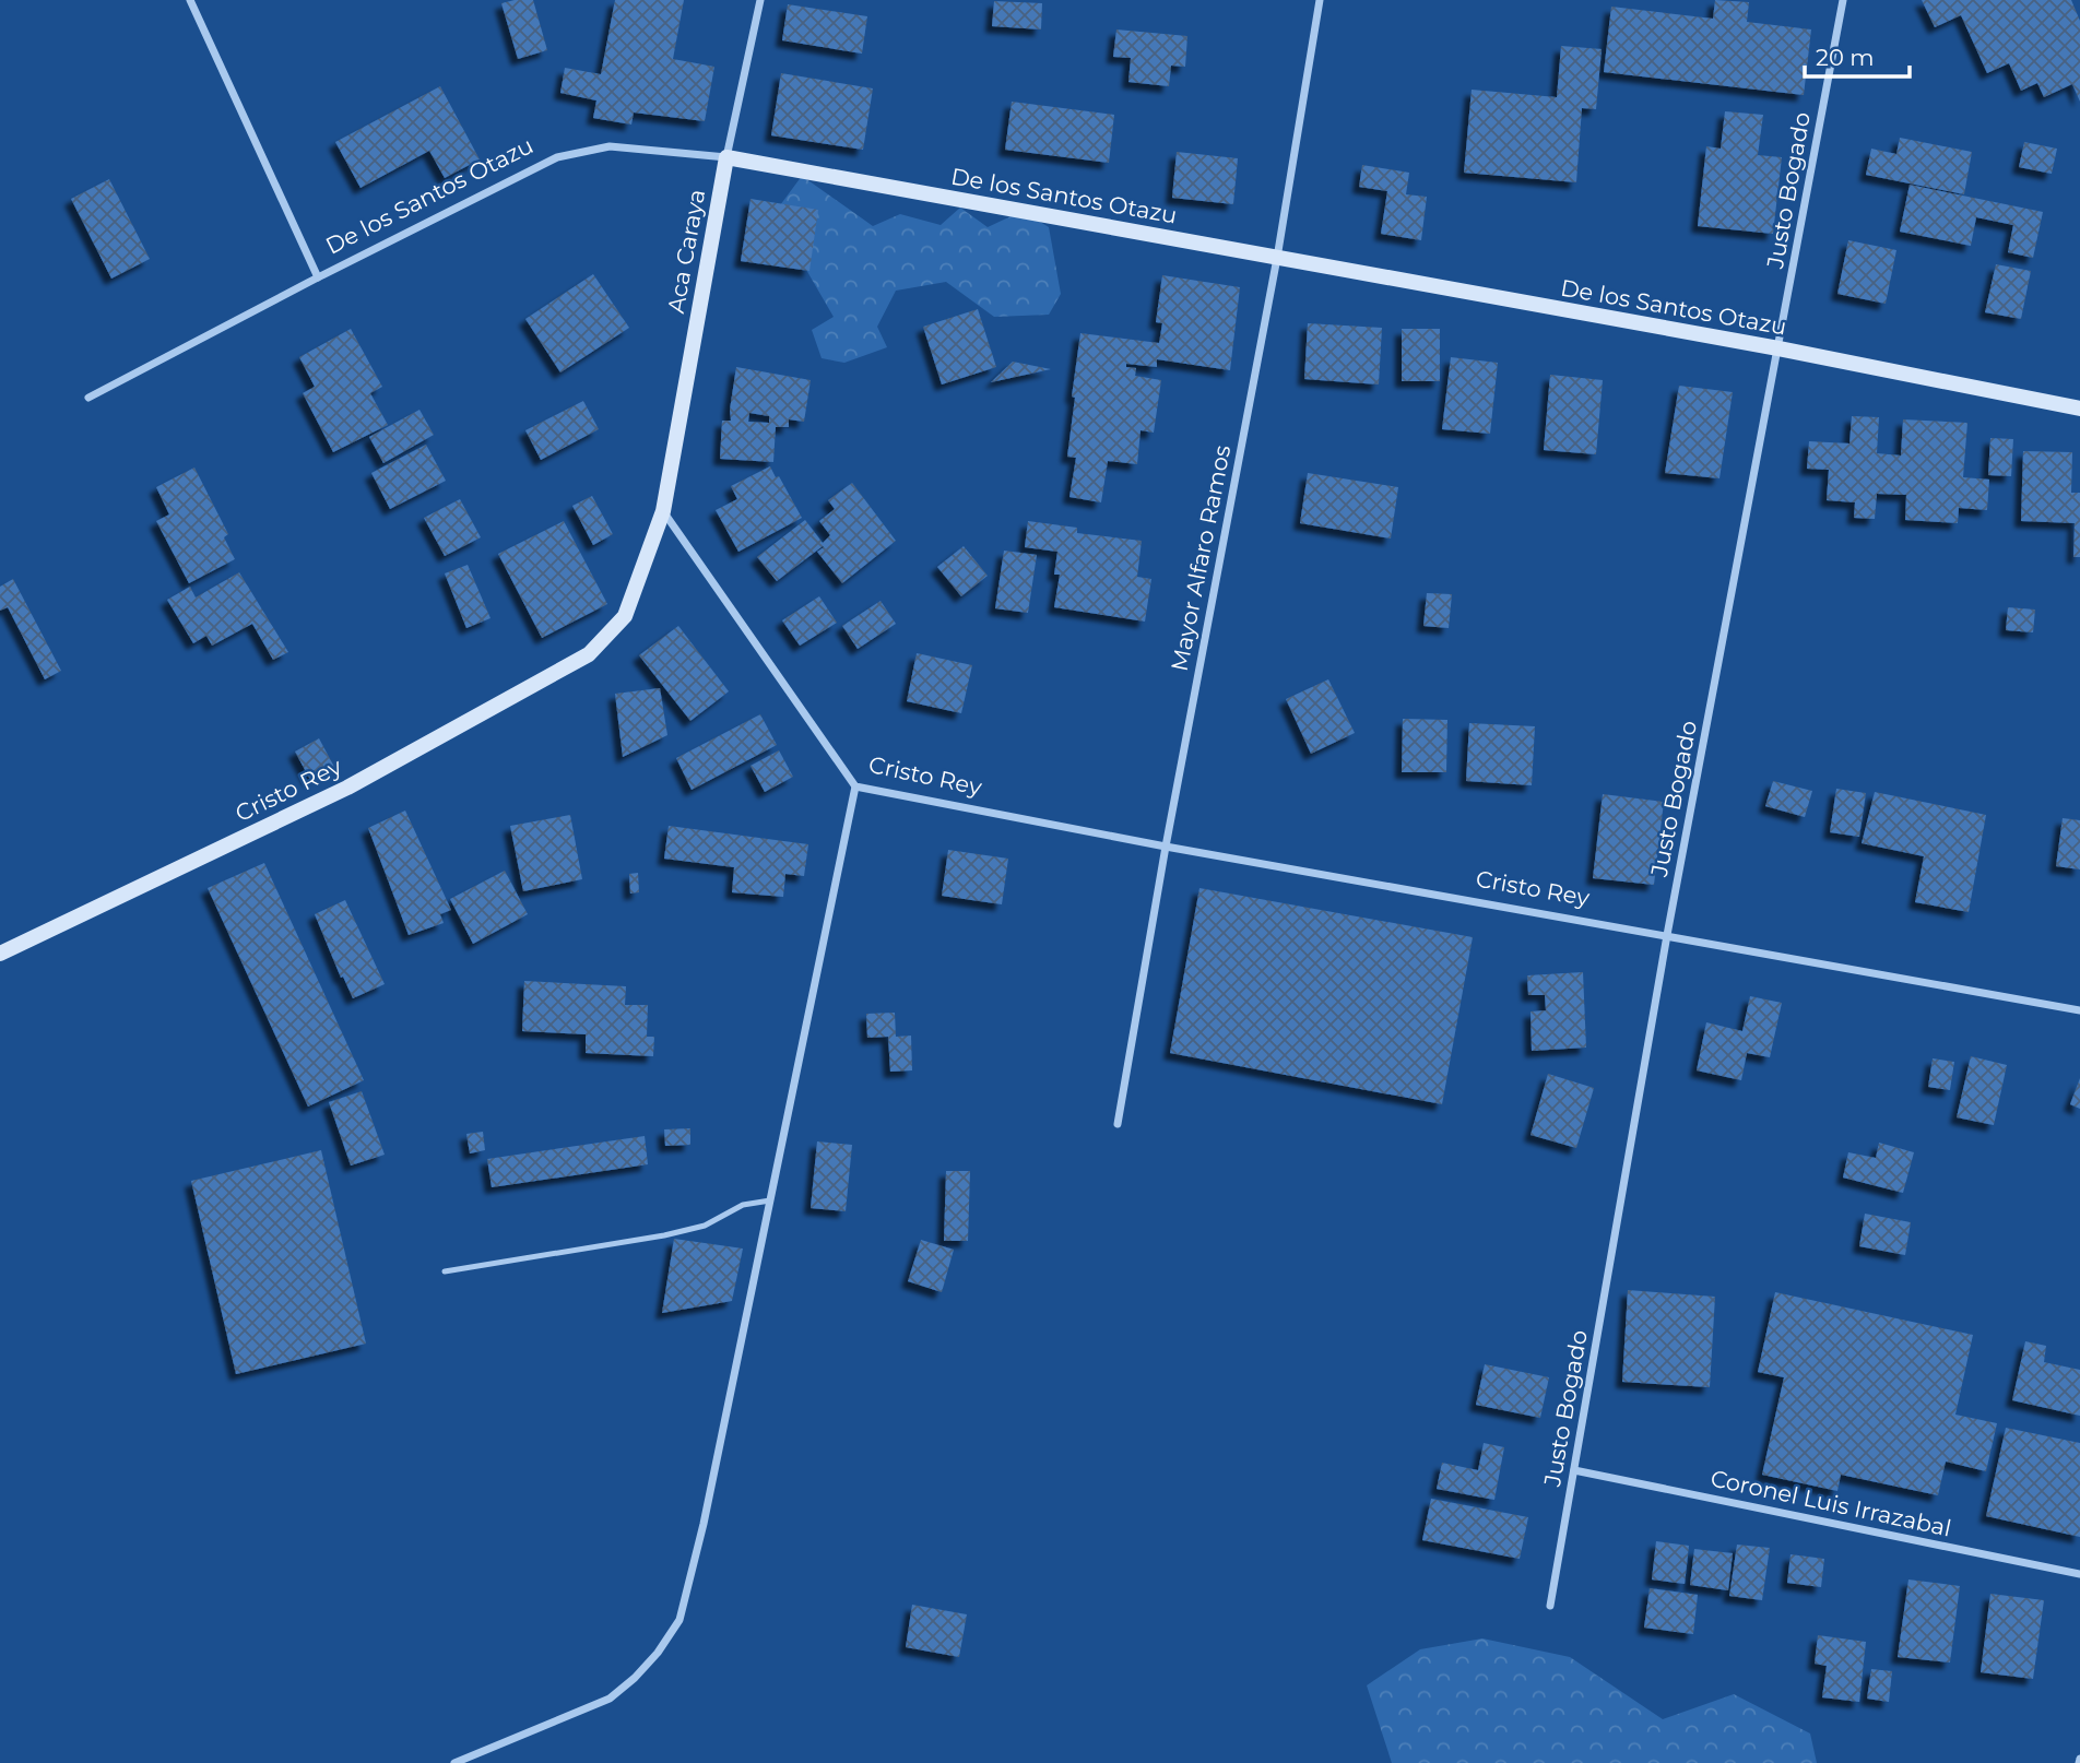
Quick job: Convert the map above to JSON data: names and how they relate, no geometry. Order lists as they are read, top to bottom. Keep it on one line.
{"streets":{"street":["Justo Bogado","De los Santos Otazu","Aca Caraya","Mayor Alfaro Ramos","Cristo Rey","Coronel Luis Irrazabal"]},"crossings":[["Justo Bogado","De los Santos Otazu"],["Justo Bogado","Cristo Rey"],["Justo Bogado","Coronel Luis Irrazabal"],["De los Santos Otazu","Aca Caraya"],["De los Santos Otazu","Mayor Alfaro Ramos"],["Aca Caraya","Cristo Rey"],["Mayor Alfaro Ramos","Cristo Rey"]],"scale_bar":"20 m"}
